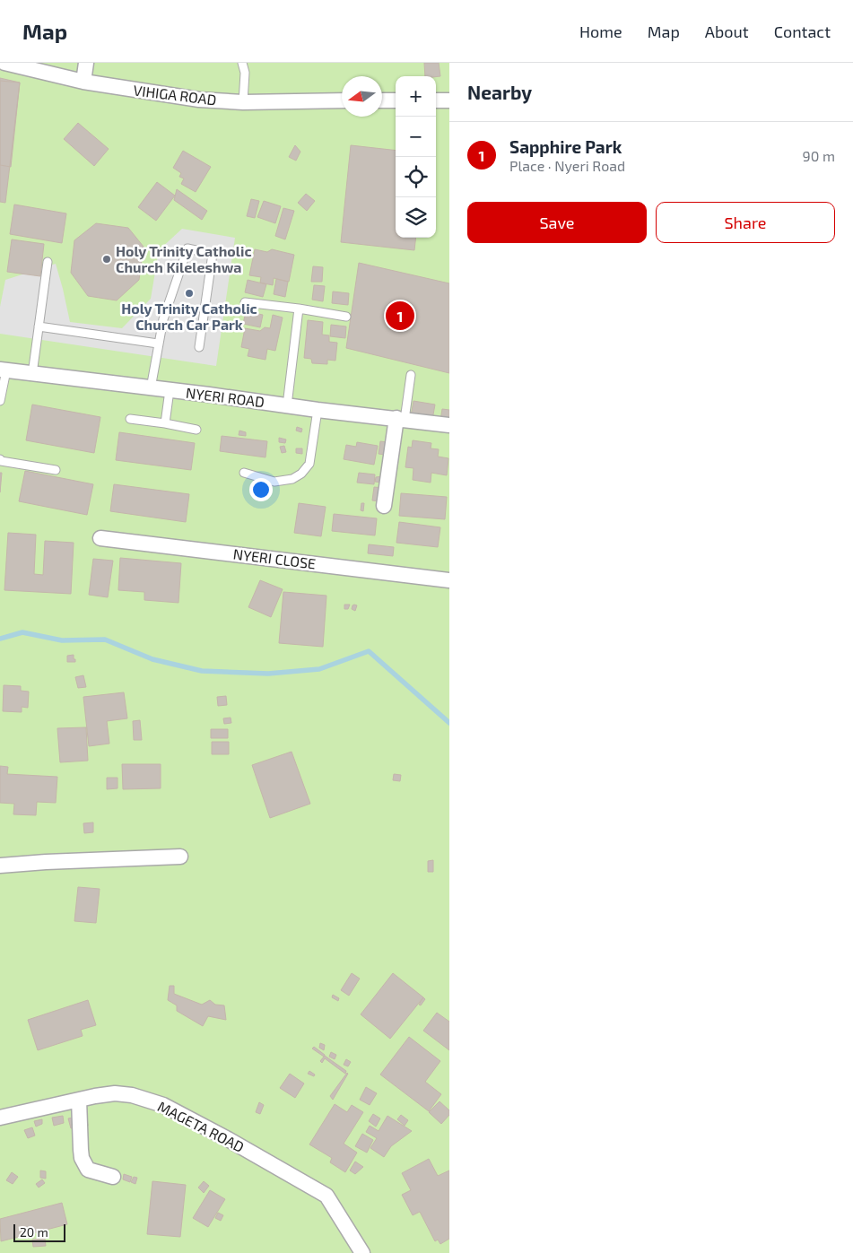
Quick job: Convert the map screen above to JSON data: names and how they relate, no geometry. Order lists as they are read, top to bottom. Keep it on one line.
{"streets":{"street":["VIHIGA ROAD","NYERI ROAD","NYERI CLOSE","MAGETA ROAD"]},"places":["Holy Trinity Catholic Church Kileleshwa","Holy Trinity Catholic Church Car Park"],"scale_bar":"20 m","north":"left","page":{"header":"Map","nav":["Home","Map","About","Contact"],"heading":"Nearby","map_buttons":["+","−"],"list":[{"mark":"1","name":"Sapphire Park","note":"Place · Nyeri Road","value":"90 m"}],"buttons":["Save","Share"],"pins":"1","scale":"20 m"}}
